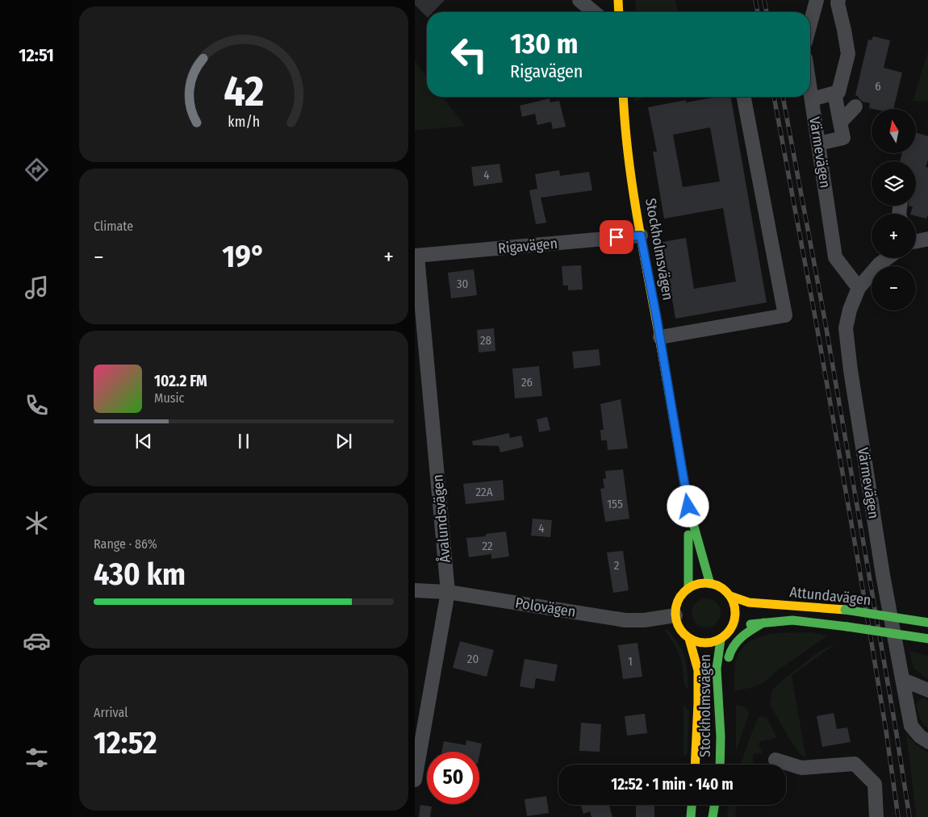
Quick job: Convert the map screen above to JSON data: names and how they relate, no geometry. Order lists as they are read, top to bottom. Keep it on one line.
{"streets":{"main road":["Stockholmsvägen","Attundavägen"],"street":["Värmevägen","Rigavägen","Åvalundsvägen","Polovägen"]},"crossings":[["Rigavägen","Stockholmsvägen"],["Rigavägen","Åvalundsvägen"],["Stockholmsvägen","Attundavägen"],["Stockholmsvägen","Polovägen"],["Åvalundsvägen","Polovägen"],["Attundavägen","Polovägen"]],"house_numbers":["6","4","30","28","26","22A","155","4","22","2","20","1"],"north":"top","page":{"tabs":"12:51","turn":["130 m","Rigavägen"],"map_buttons":["+","−"],"tile":["Climate",["Range · 86%","430 km"],["Arrival","12:52"]],"heat":["−","19°","+"],"song":["102.2 FM","Music"],"limit":"50","trip":"12:52 · 1 min · 140 m","gauge":["42","km/h"]}}
